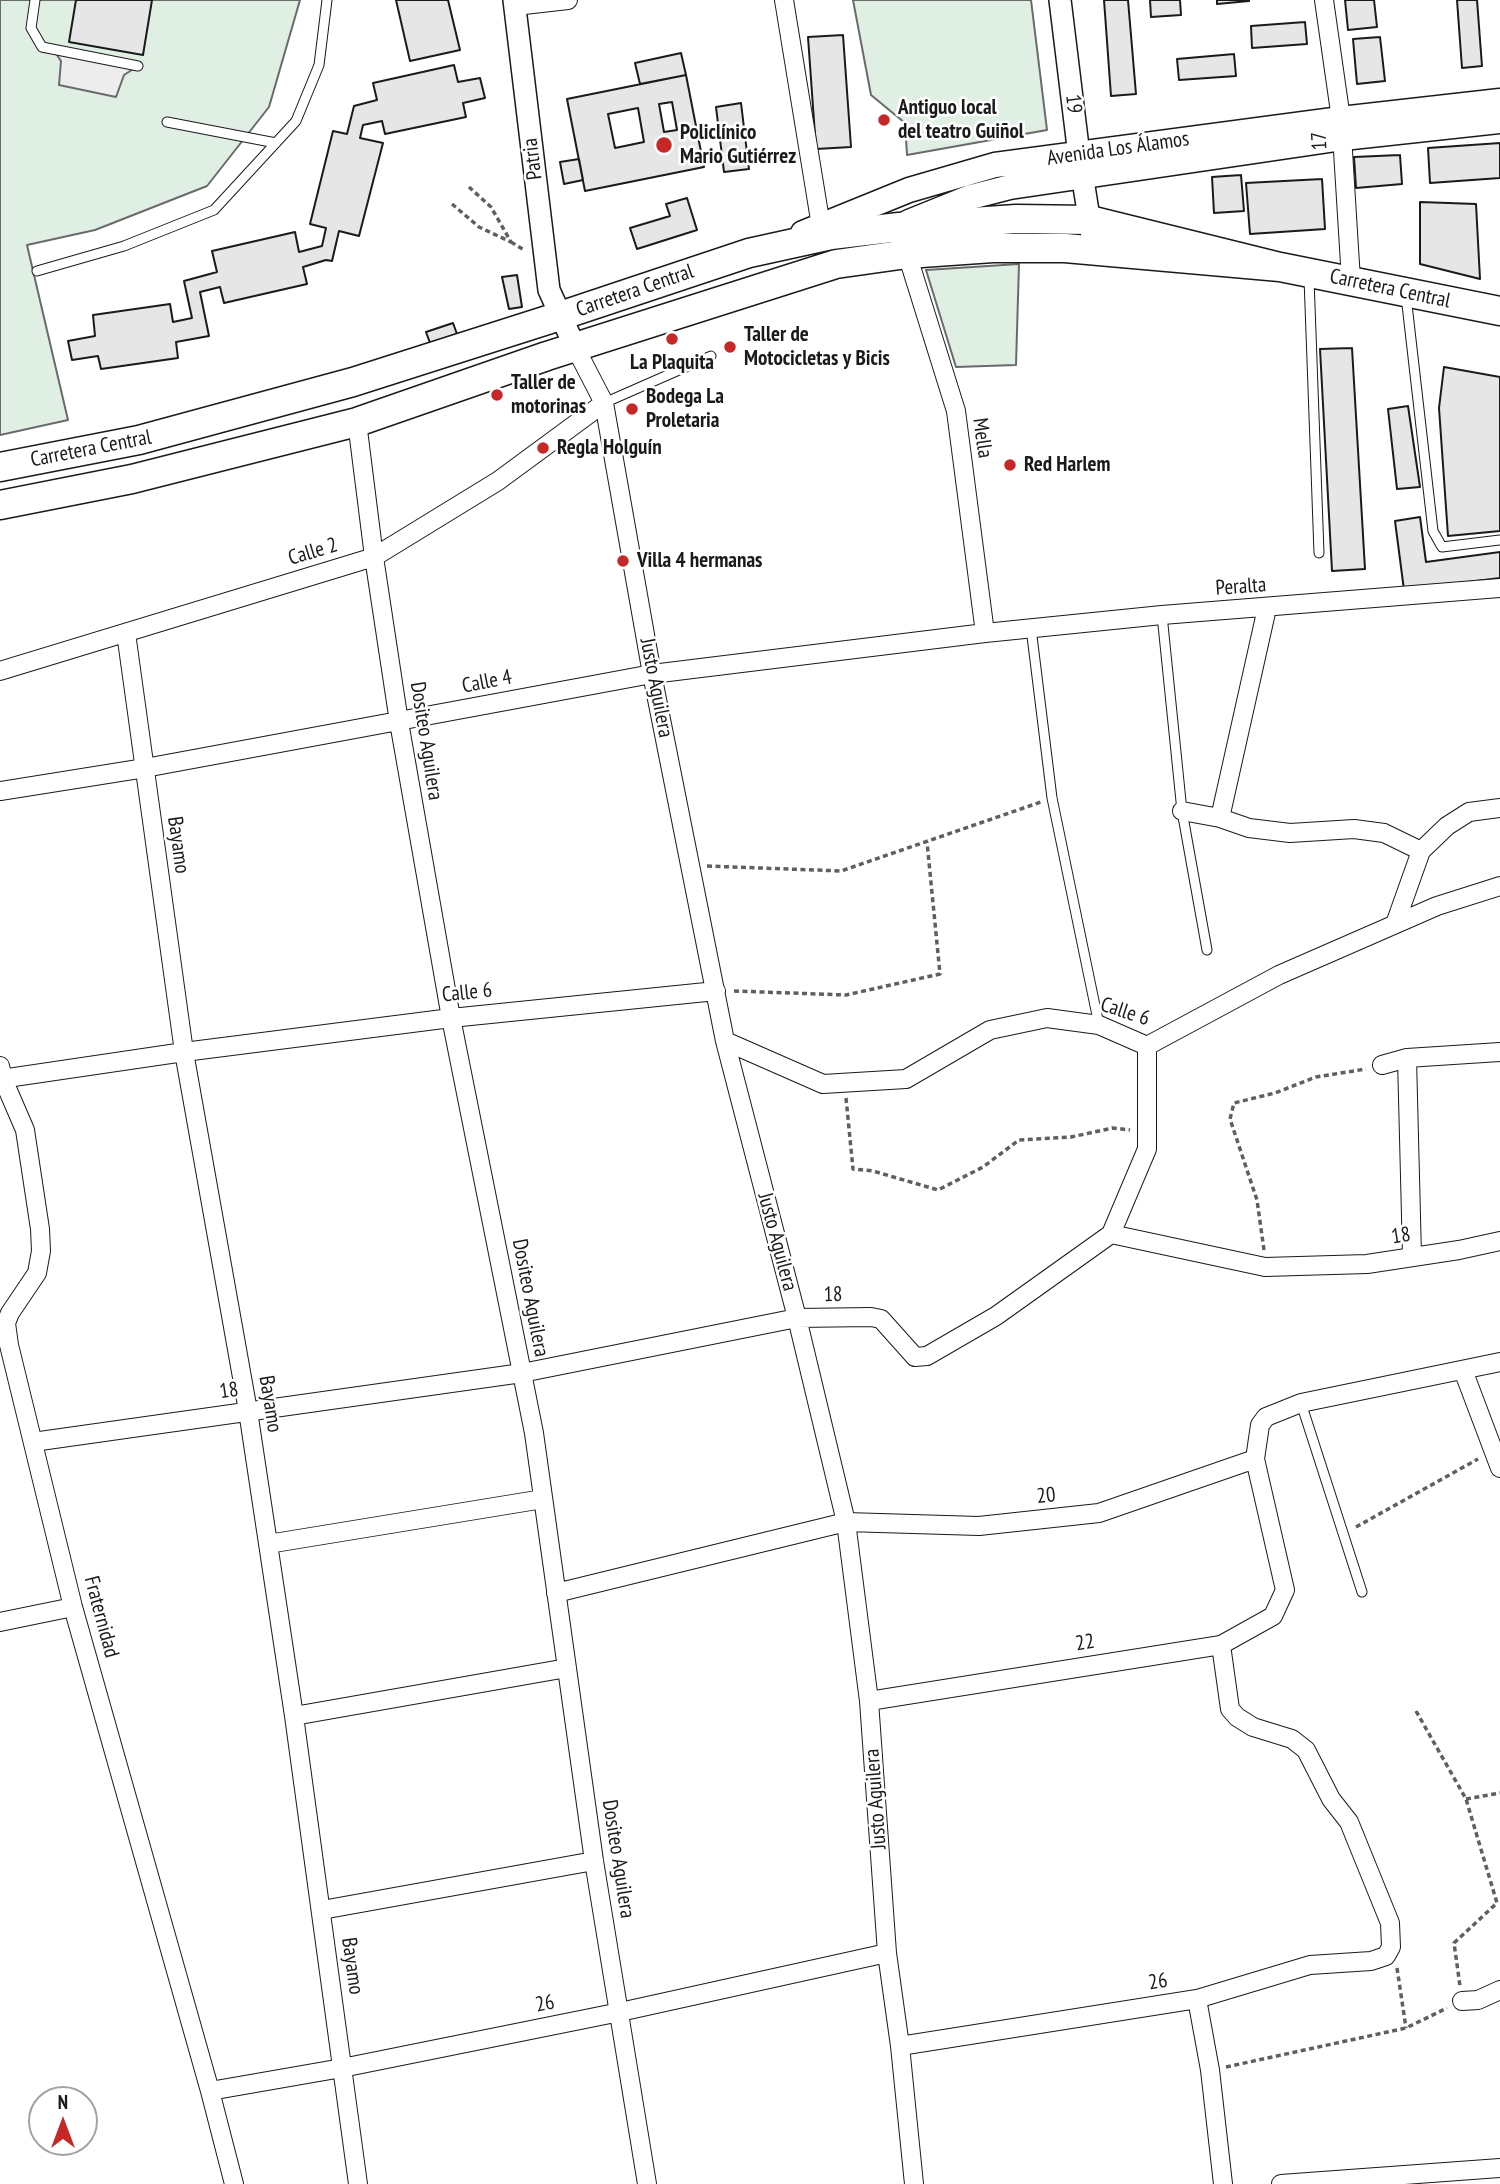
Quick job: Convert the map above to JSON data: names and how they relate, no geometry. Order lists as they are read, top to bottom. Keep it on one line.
{"streets":{"main road":["Avenida Los Álamos","Carretera Central"],"street":["19","17","Patria","Mella","Calle 2","Peralta","Calle 4","Justo Aguilera","Dositeo Aguilera","Bayamo","Calle 6","18","20","Fraternidad","22","26"]},"crossings":[["19","Avenida Los Álamos"],["19","Carretera Central"],["17","Avenida Los Álamos"],["17","Carretera Central"],["Avenida Los Álamos","Carretera Central"],["Patria","Carretera Central"],["Patria","Justo Aguilera"],["Carretera Central","Mella"],["Carretera Central","Justo Aguilera"],["Carretera Central","Dositeo Aguilera"],["Mella","Peralta"],["Mella","Calle 4"],["Calle 2","Justo Aguilera"],["Calle 2","Dositeo Aguilera"],["Calle 2","Bayamo"],["Peralta","Calle 4"],["Calle 4","Justo Aguilera"],["Calle 4","Dositeo Aguilera"],["Calle 4","Bayamo"],["Justo Aguilera","Calle 6"],["Justo Aguilera","18"],["Justo Aguilera","20"],["Justo Aguilera","22"],["Justo Aguilera","26"],["Dositeo Aguilera","Calle 6"],["Dositeo Aguilera","18"],["Dositeo Aguilera","20"],["Dositeo Aguilera","26"],["Bayamo","Calle 6"],["Bayamo","18"],["Bayamo","26"],["Calle 6","Fraternidad"],["18","Fraternidad"],["20","22"],["Fraternidad","26"],["22","26"]],"places":["Antiguo local del teatro Guiñol","Policlínico Mario Gutiérrez","La Plaquita","Taller de Motocicletas y Bicis","Taller de motorinas","Bodega La Proletaria","Regla Holguín","Red Harlem","Villa 4 hermanas"],"north":"top"}
